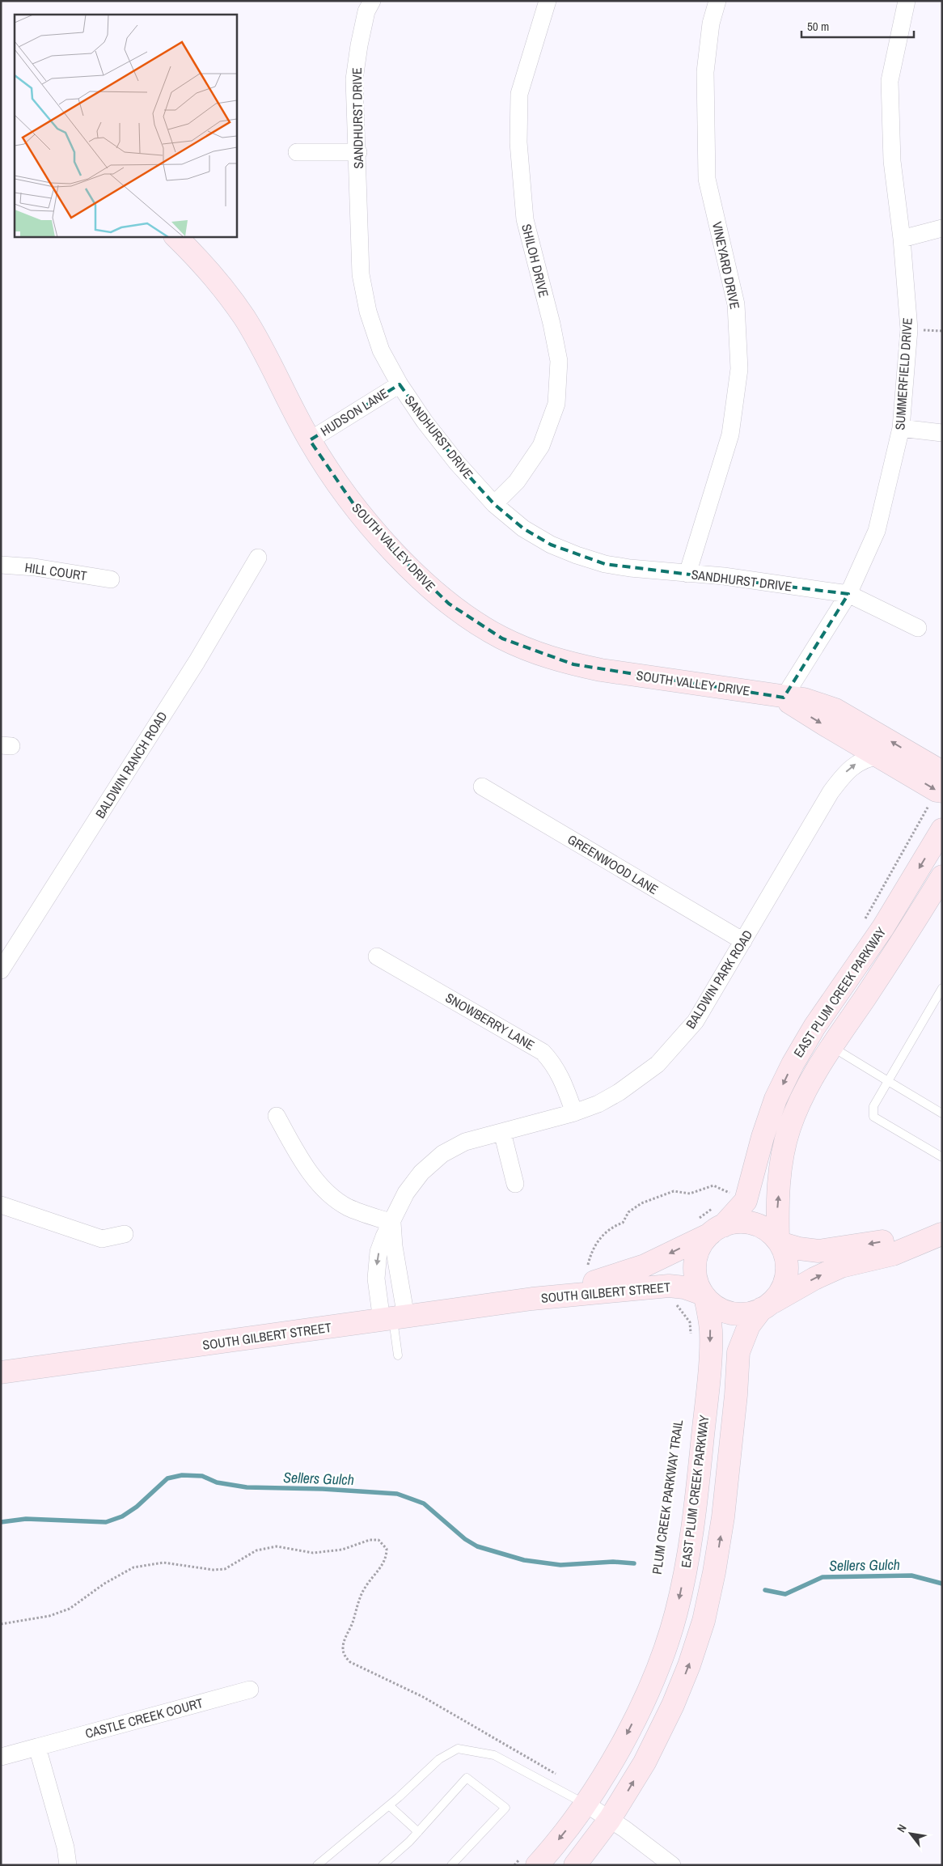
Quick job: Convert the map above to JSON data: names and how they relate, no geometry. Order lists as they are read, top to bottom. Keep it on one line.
{"streets":{"main road":["SOUTH VALLEY DRIVE","EAST PLUM CREEK PARKWAY","SOUTH GILBERT STREET"],"street":["SANDHURST DRIVE","SHILOH DRIVE","VINEYARD DRIVE","SUMMERFIELD DRIVE","HUDSON LANE","HILL COURT","BALDWIN RANCH ROAD","GREENWOOD LANE","BALDWIN PARK ROAD","SNOWBERRY LANE","CASTLE CREEK COURT"]},"crossings":[["SANDHURST DRIVE","SHILOH DRIVE"],["SANDHURST DRIVE","VINEYARD DRIVE"],["SANDHURST DRIVE","SUMMERFIELD DRIVE"],["SANDHURST DRIVE","HUDSON LANE"],["SUMMERFIELD DRIVE","SOUTH VALLEY DRIVE"],["HUDSON LANE","SOUTH VALLEY DRIVE"],["SOUTH VALLEY DRIVE","BALDWIN PARK ROAD"],["GREENWOOD LANE","BALDWIN PARK ROAD"],["BALDWIN PARK ROAD","SNOWBERRY LANE"],["BALDWIN PARK ROAD","SOUTH GILBERT STREET"],["EAST PLUM CREEK PARKWAY","SOUTH GILBERT STREET"]],"water":["Sellers Gulch"],"scale_bar":"50 m","north":"top left"}
